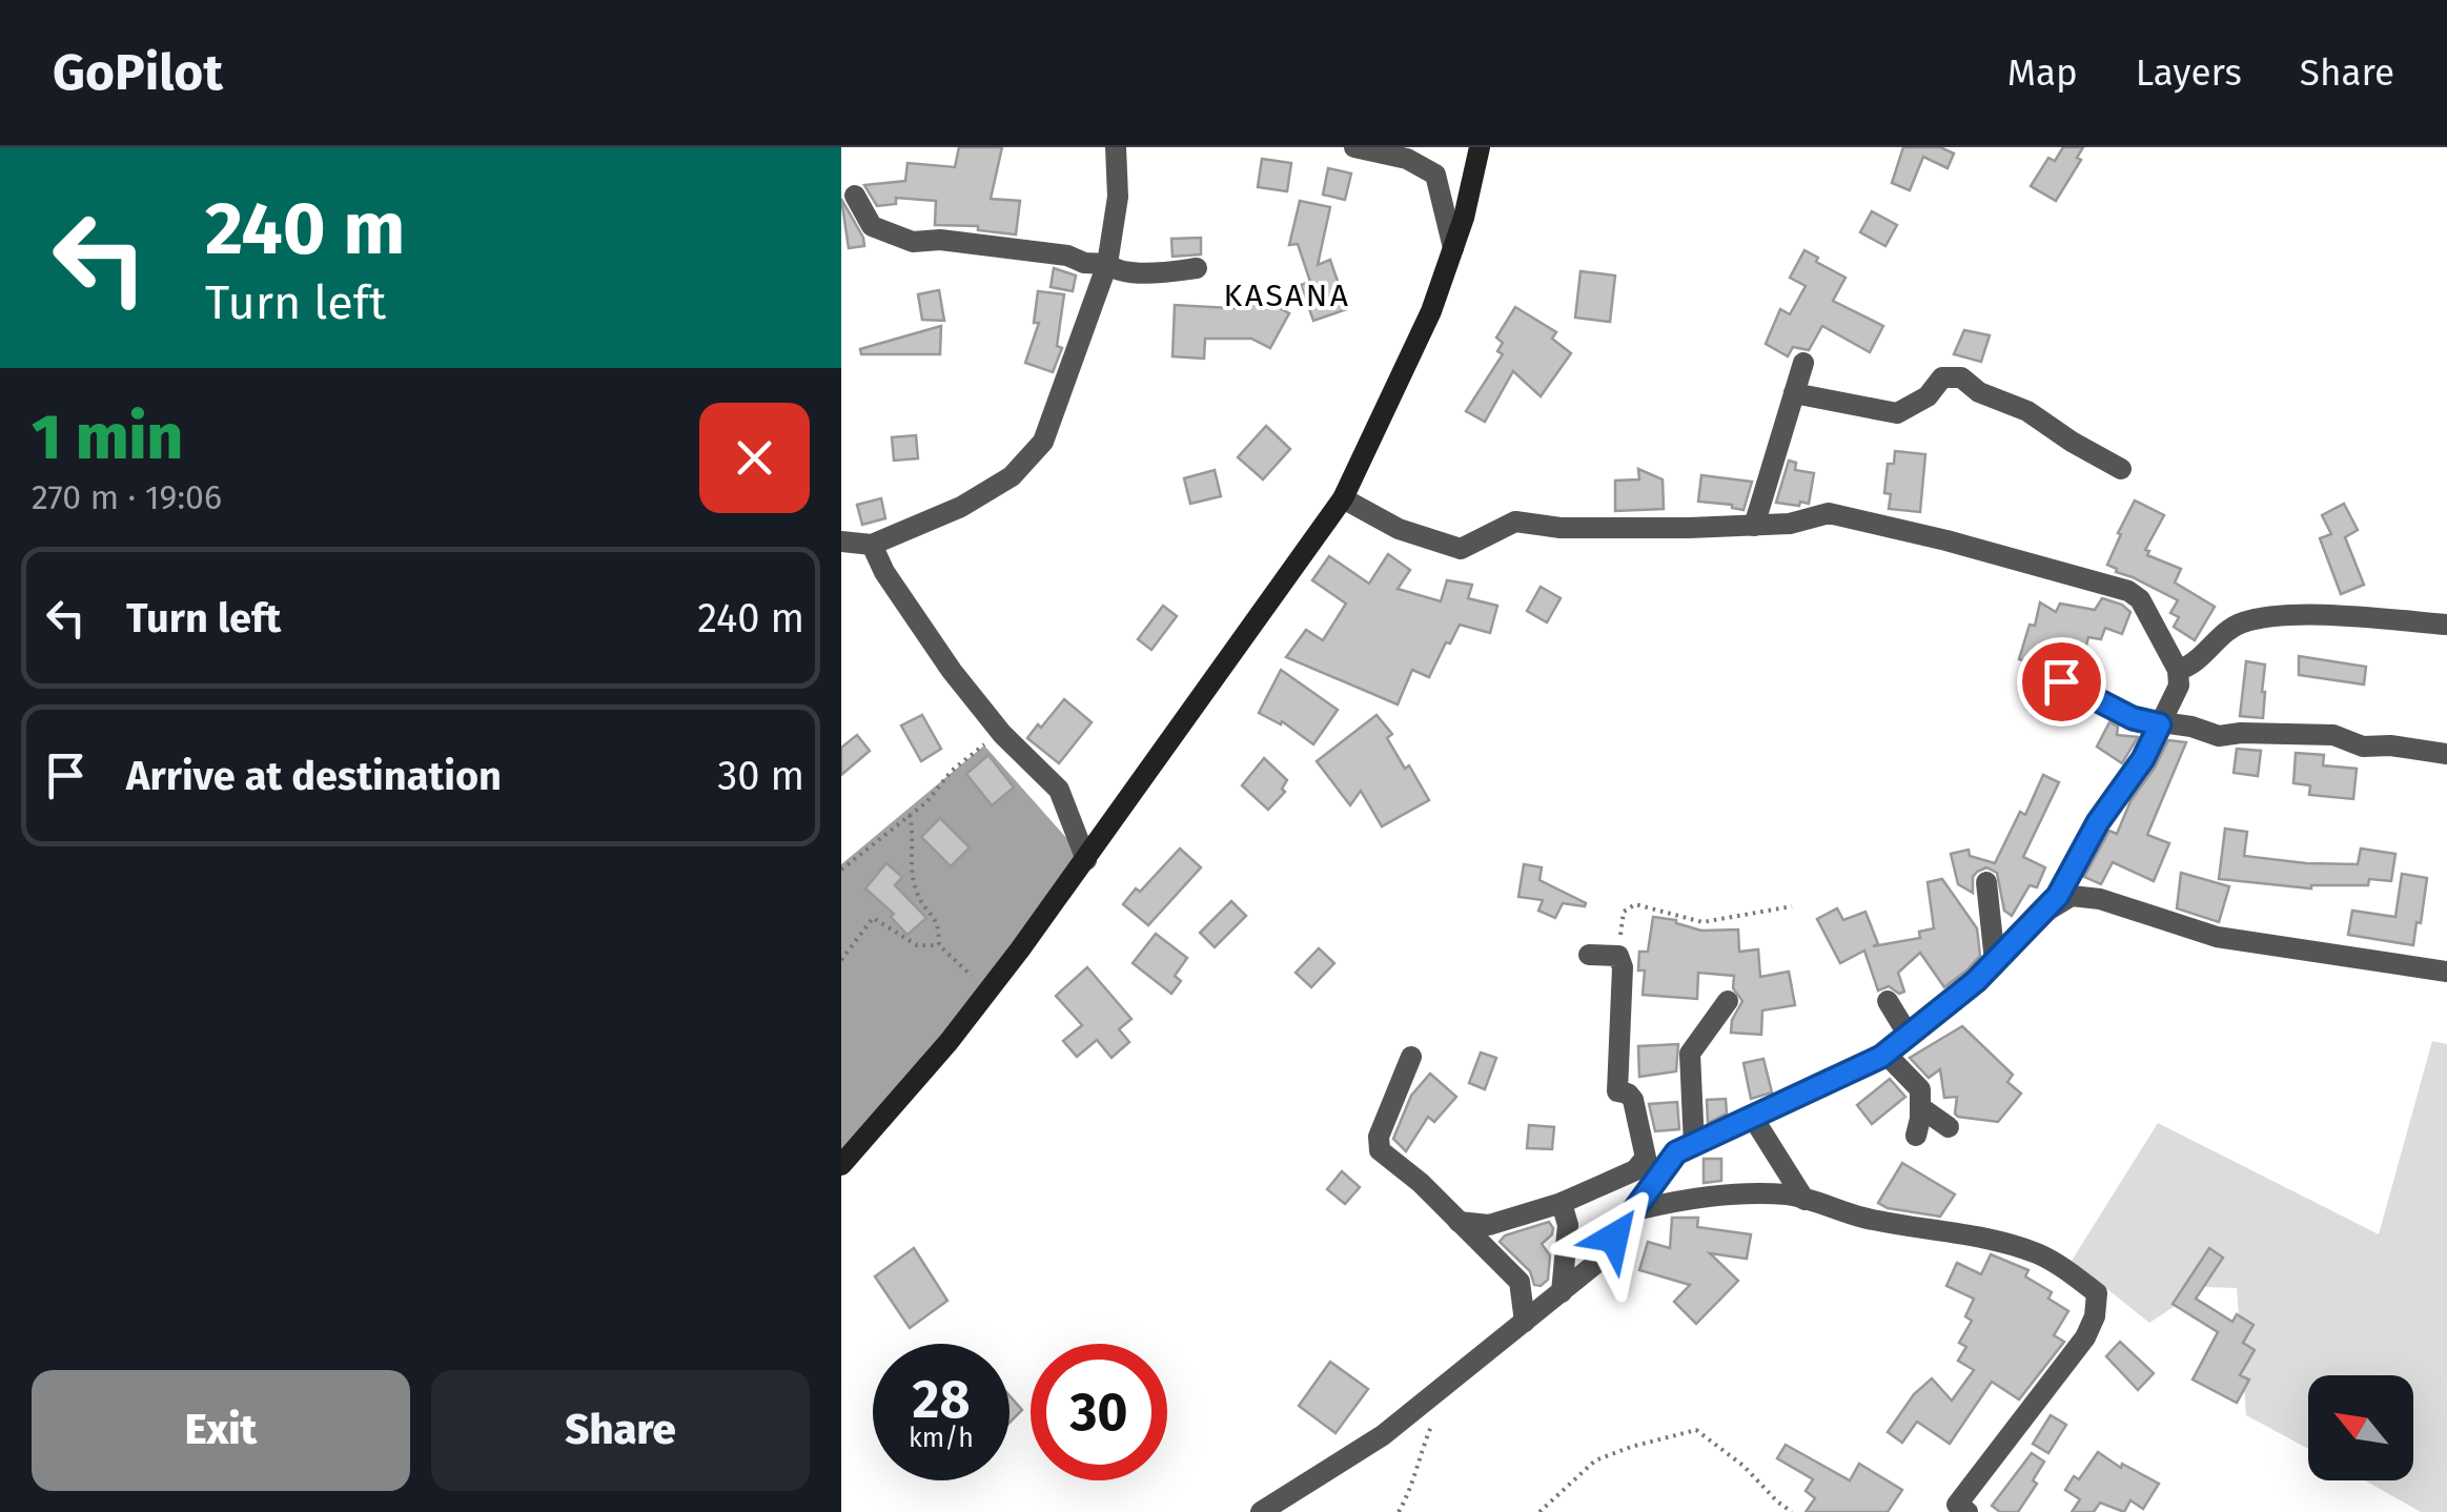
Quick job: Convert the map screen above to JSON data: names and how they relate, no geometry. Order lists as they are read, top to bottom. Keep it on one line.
{"districts":["KASANA"],"north":"top left","page":{"header":"GoPilot","nav":["Map","Layers","Share"],"turn":["240 m","Turn left"],"heading":["1 min","270 m · 19:06"],"list":[{"name":"Turn left","value":"240 m"},{"name":"Arrive at destination","value":"30 m"}],"speed":"28 km/h","limit":"30","buttons":["Exit","Share"]}}
